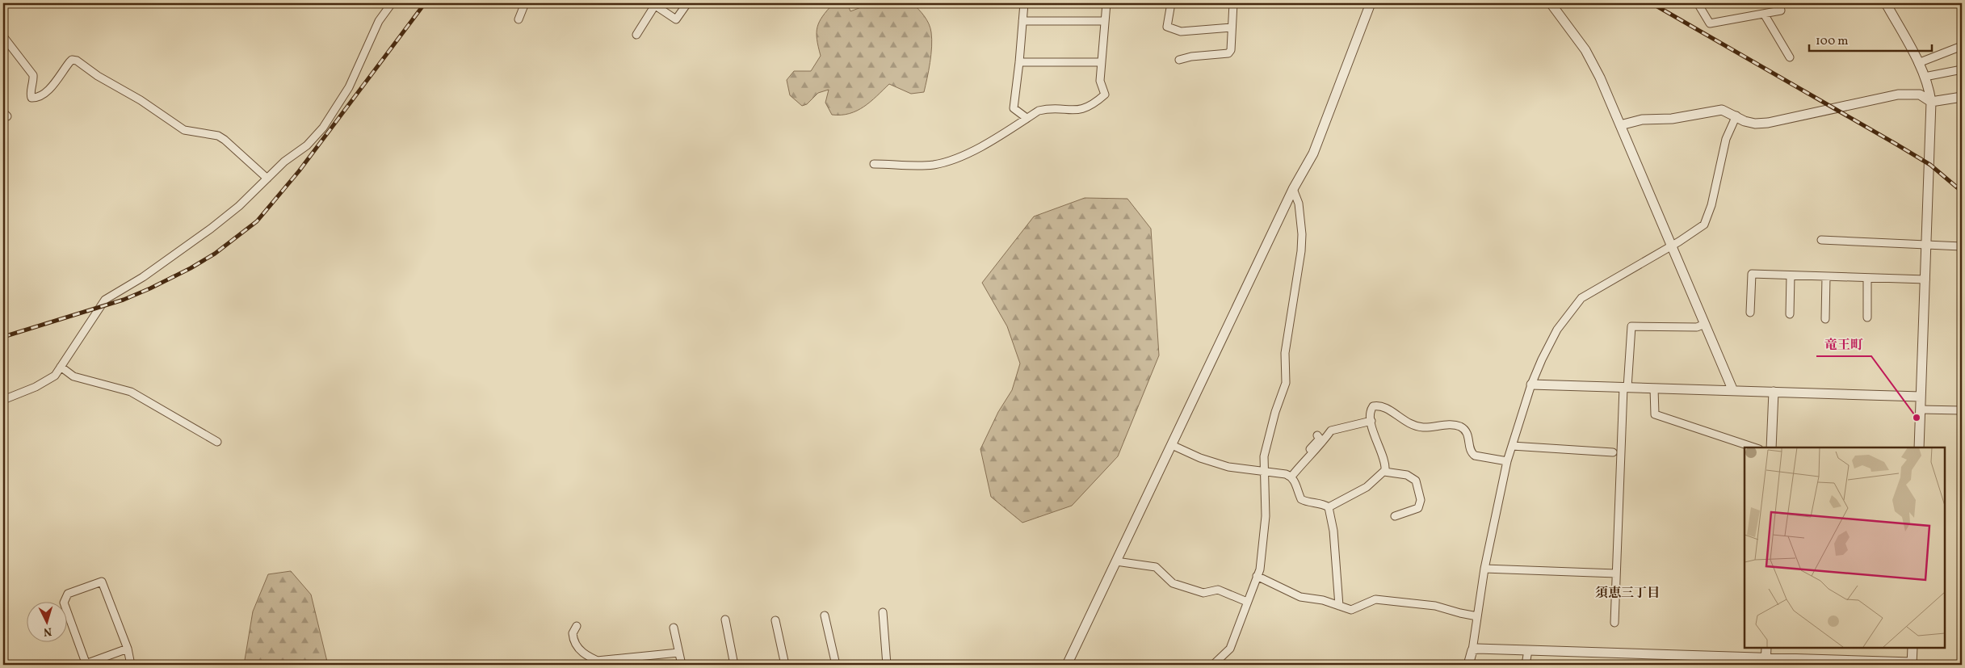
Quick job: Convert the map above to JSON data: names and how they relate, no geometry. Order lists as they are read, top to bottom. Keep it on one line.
{"districts":["須恵三丁目"],"places":["竜王町"],"scale_bar":"100 m","north":"bottom"}
